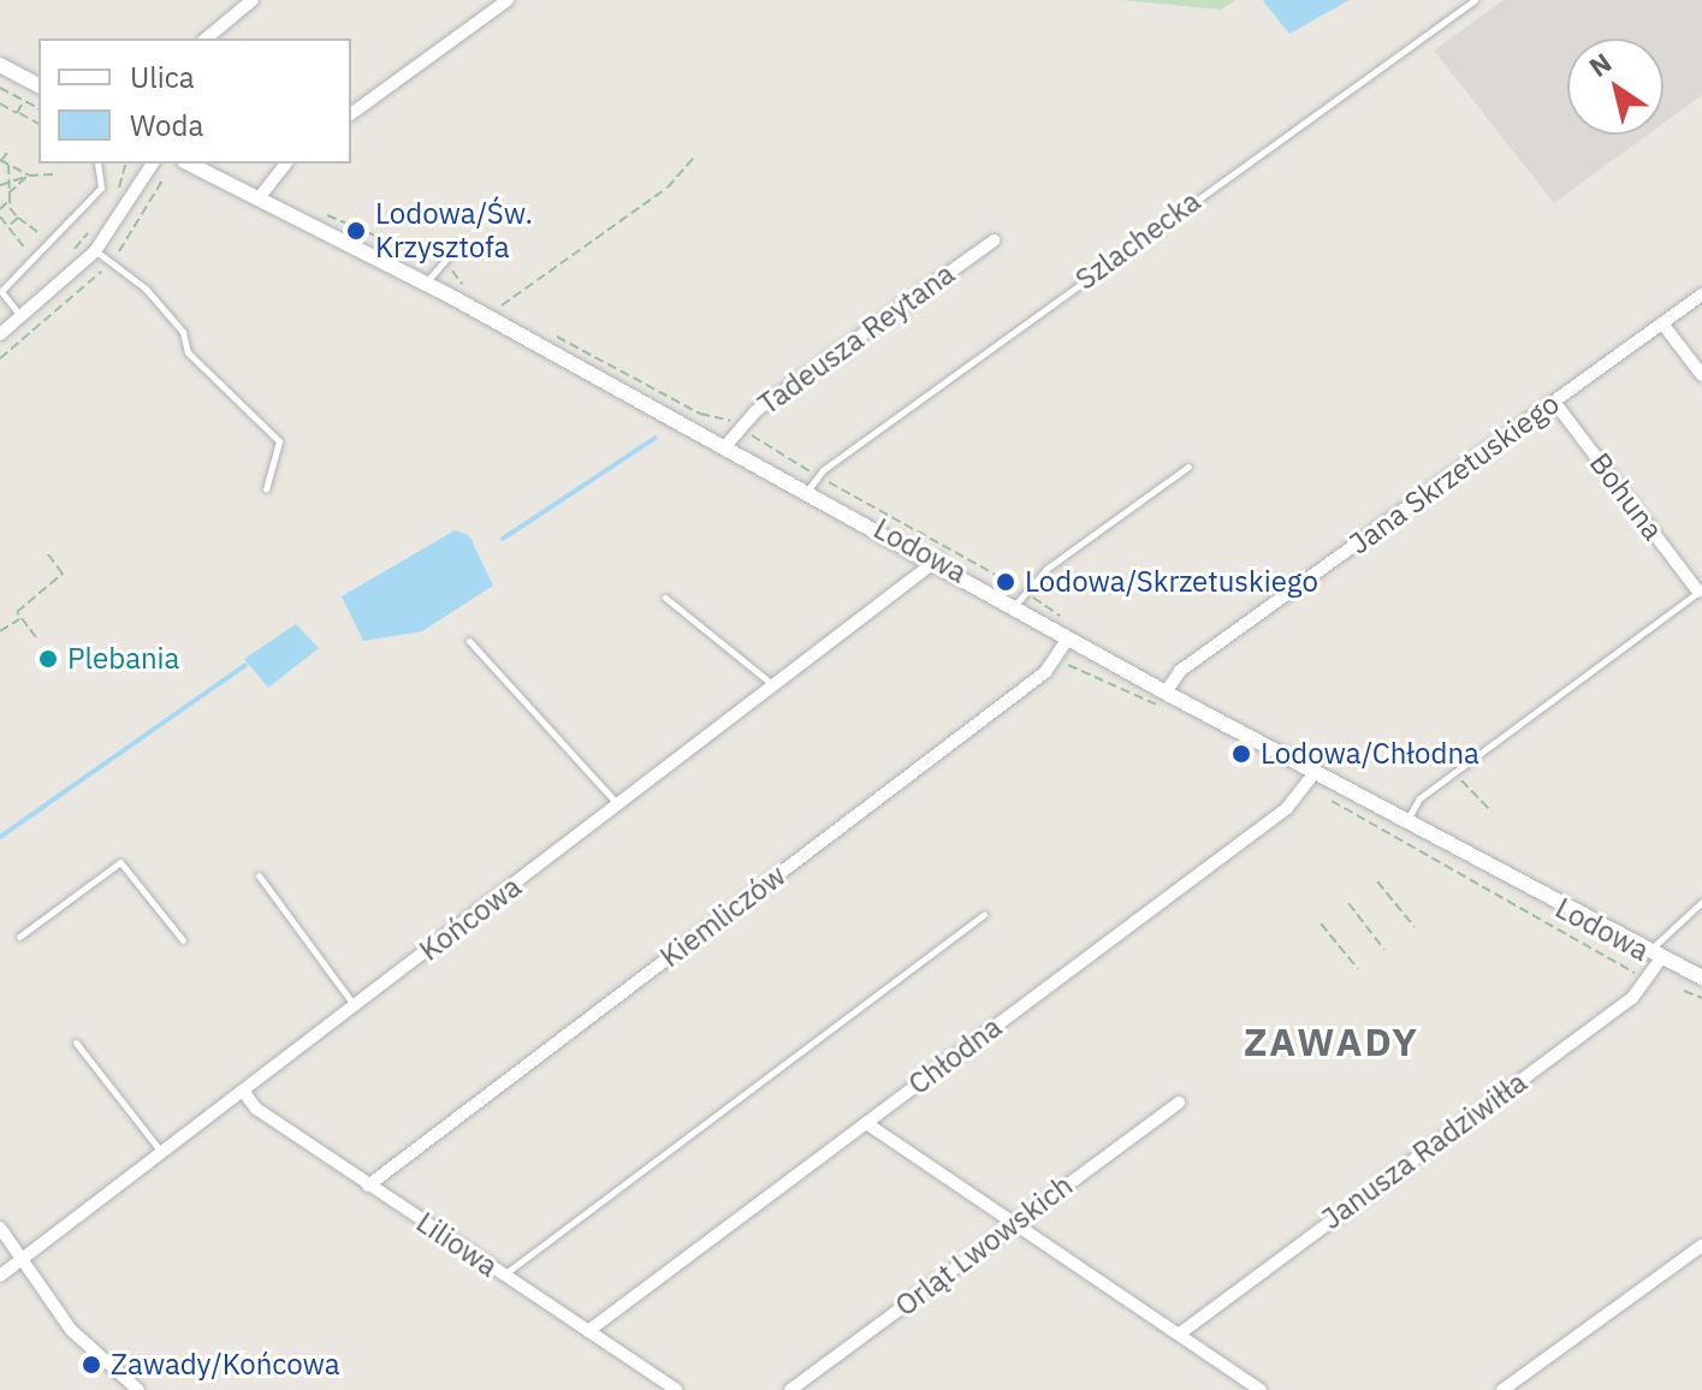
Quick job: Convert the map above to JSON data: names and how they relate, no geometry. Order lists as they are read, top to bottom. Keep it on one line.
{"streets":{"street":["Tadeusza Reytana","Jana Skrzetuskiego","Bohuna","Lodowa","Kiemliczów","Końcowa","Chłodna","Janusza Radziwiłła","Liliowa","Orląt Lwowskich"],"lane":["Szlachecka"]},"crossings":[["Szlachecka","Lodowa"],["Tadeusza Reytana","Lodowa"],["Jana Skrzetuskiego","Bohuna"],["Jana Skrzetuskiego","Lodowa"],["Lodowa","Kiemliczów"],["Lodowa","Końcowa"],["Lodowa","Chłodna"],["Lodowa","Janusza Radziwiłła"],["Kiemliczów","Liliowa"],["Końcowa","Liliowa"],["Chłodna","Liliowa"]],"districts":["ZAWADY"],"places":["Lodowa/Św. Krzysztofa","Lodowa/Skrzetuskiego","Plebania","Lodowa/Chłodna","Zawady/Końcowa"],"legend":["Ulica","Woda"],"north":"top left"}
